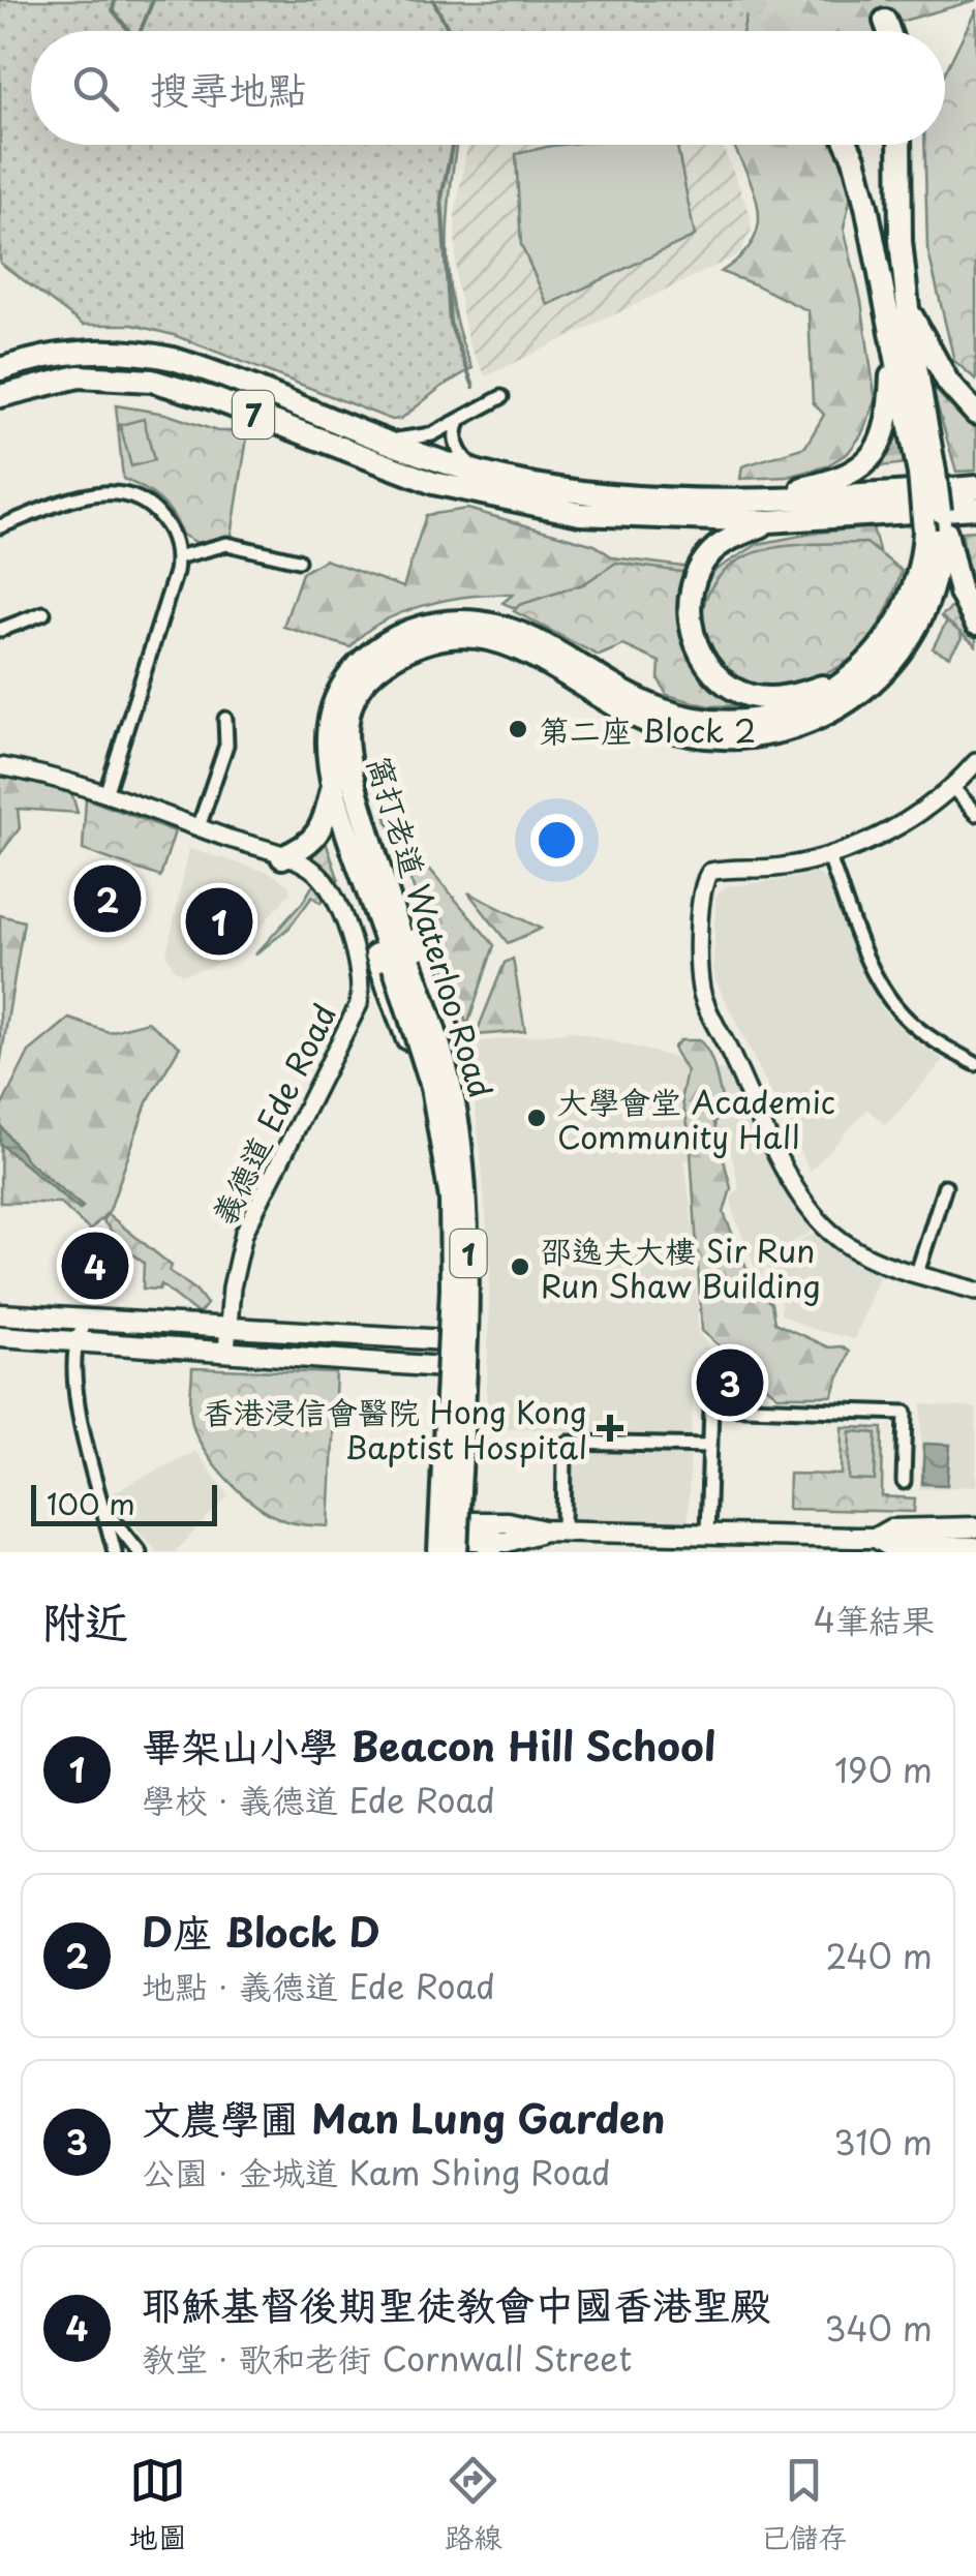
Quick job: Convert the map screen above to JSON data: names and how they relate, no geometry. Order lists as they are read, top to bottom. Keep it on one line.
{"streets":{"highway":["7","窩打老道 Waterloo Road","1"],"street":["義德道 Ede Road"]},"crossings":[["窩打老道 Waterloo Road","1"]],"places":{"other":["第二座 Block 2","大學會堂 Academic Community Hall","邵逸夫大樓 Sir Run Run Shaw Building"],"health":["香港浸信會醫院 Hong Kong Baptist Hospital"]},"scale_bar":"100 m","page":{"search":"搜尋地點","pins":["2","1","4","3"],"scale":"100 m","heading":["附近","4筆結果"],"list":[{"mark":"1","name":"畢架山小學 Beacon Hill School","note":"學校 · 義德道 Ede Road","value":"190 m"},{"mark":"2","name":"D座 Block D","note":"地點 · 義德道 Ede Road","value":"240 m"},{"mark":"3","name":"文農學圃 Man Lung Garden","note":"公園 · 金城道 Kam Shing Road","value":"310 m"},{"mark":"4","name":"耶穌基督後期聖徒教會中國香港聖殿","note":"教堂 · 歌和老街 Cornwall Street","value":"340 m"}],"nav":["地圖","路線","已儲存"]}}
